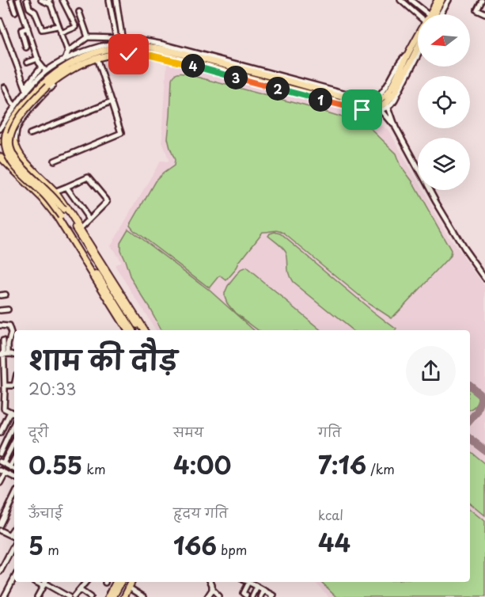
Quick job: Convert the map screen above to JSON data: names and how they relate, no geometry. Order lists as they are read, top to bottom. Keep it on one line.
{"north":"left","page":{"pins":["4","3","2","1"],"heading":["शाम की दौड़","20:33"],"stats":[["दूरी","0.55 km"],["समय","4:00"],["गति","7:16 /km"],["ऊँचाई","5 m"],["हृदय गति","166 bpm"],["kcal","44"]]}}
